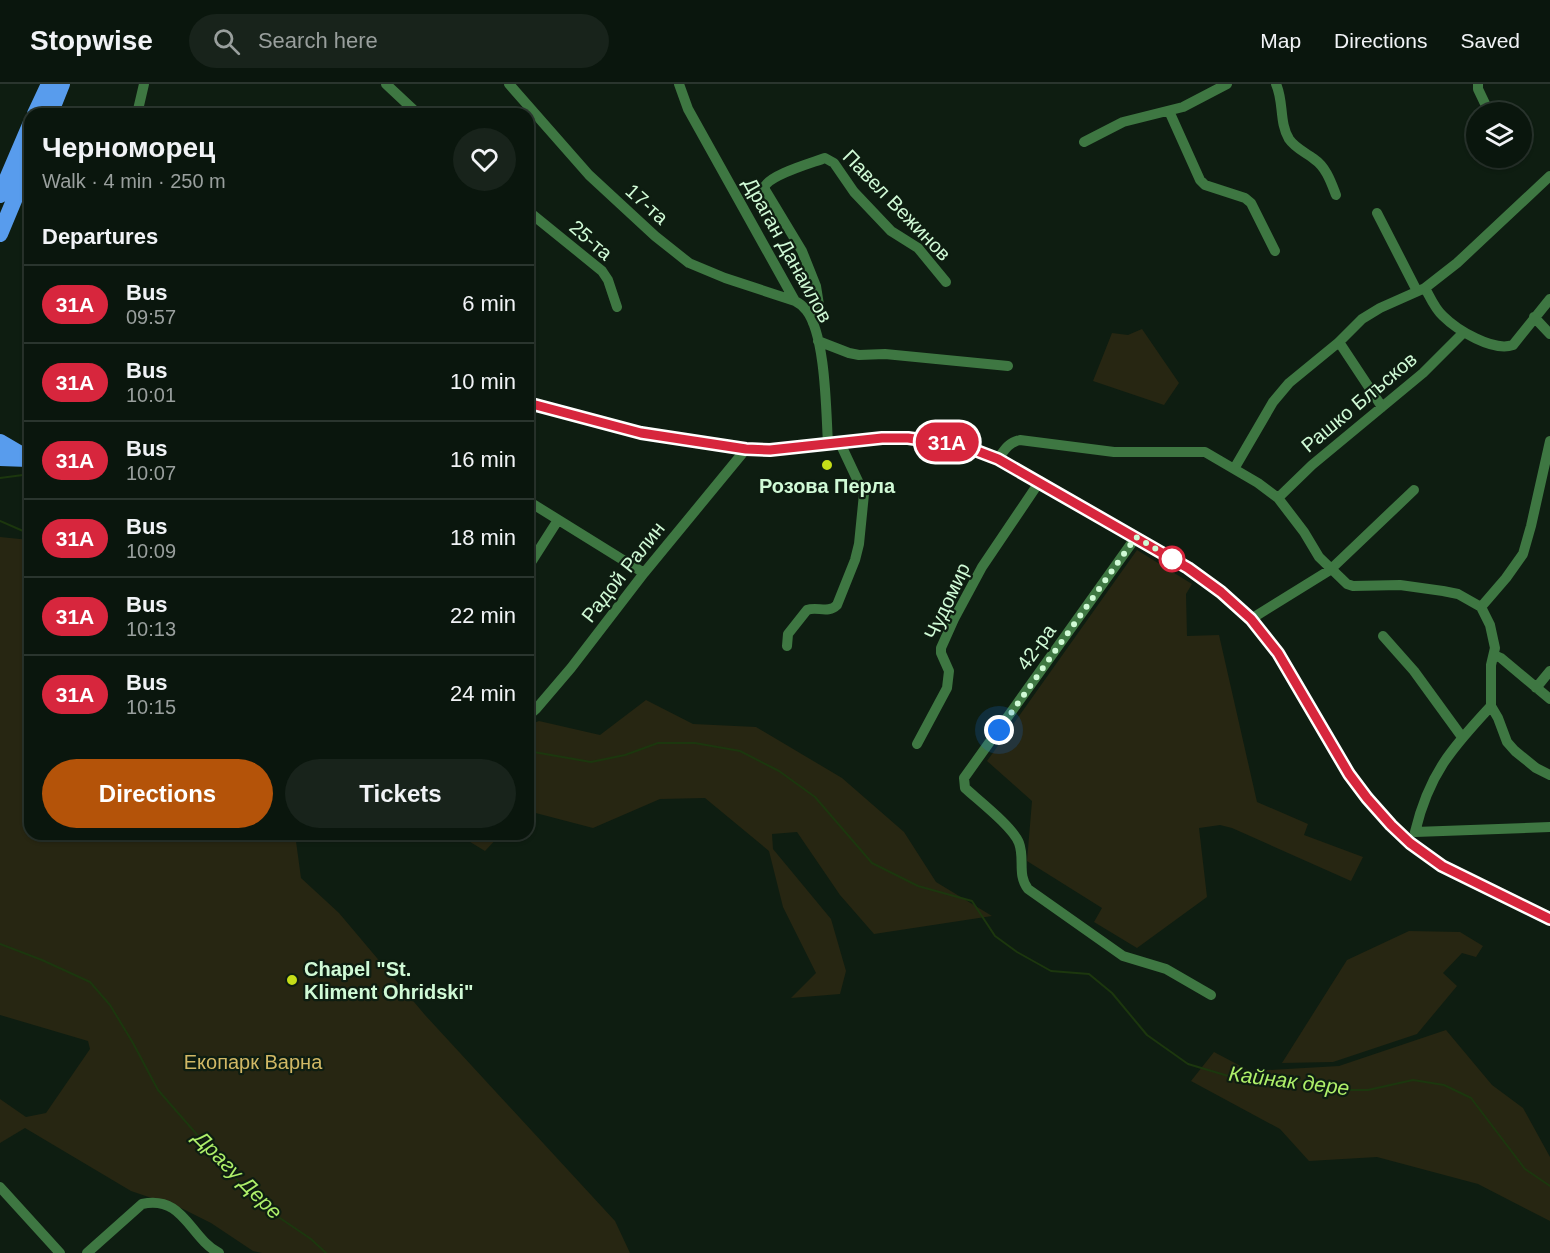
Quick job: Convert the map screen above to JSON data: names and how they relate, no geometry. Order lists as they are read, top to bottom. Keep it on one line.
{"streets":{"street":["17-та","Павел Вежинов","25-та","Драган Данаилов","Рашко Блъсков","Радой Ралин","Чудомир","42-ра"]},"crossings":[["17-та","Драган Данаилов"],["Павел Вежинов","Драган Данаилов"]],"water":["Кайнак дере","Драгу Дере"],"parks":["Екопарк Варна"],"places":["Розова Перла","Chapel \"St. Kliment Ohridski\""],"lines":["bus line 31А"],"page":{"header":"Stopwise","search":"Search here","nav":["Map","Directions","Saved"],"on_map":"31А","heading":[["Черноморец","Walk · 4 min · 250 m"],"Departures"],"list":[{"mark":"31А","name":"Bus","note":"09:57","value":"6 min"},{"mark":"31А","name":"Bus","note":"10:01","value":"10 min"},{"mark":"31А","name":"Bus","note":"10:07","value":"16 min"},{"mark":"31А","name":"Bus","note":"10:09","value":"18 min"},{"mark":"31А","name":"Bus","note":"10:13","value":"22 min"},{"mark":"31А","name":"Bus","note":"10:15","value":"24 min"}],"buttons":["Directions","Tickets"]}}
